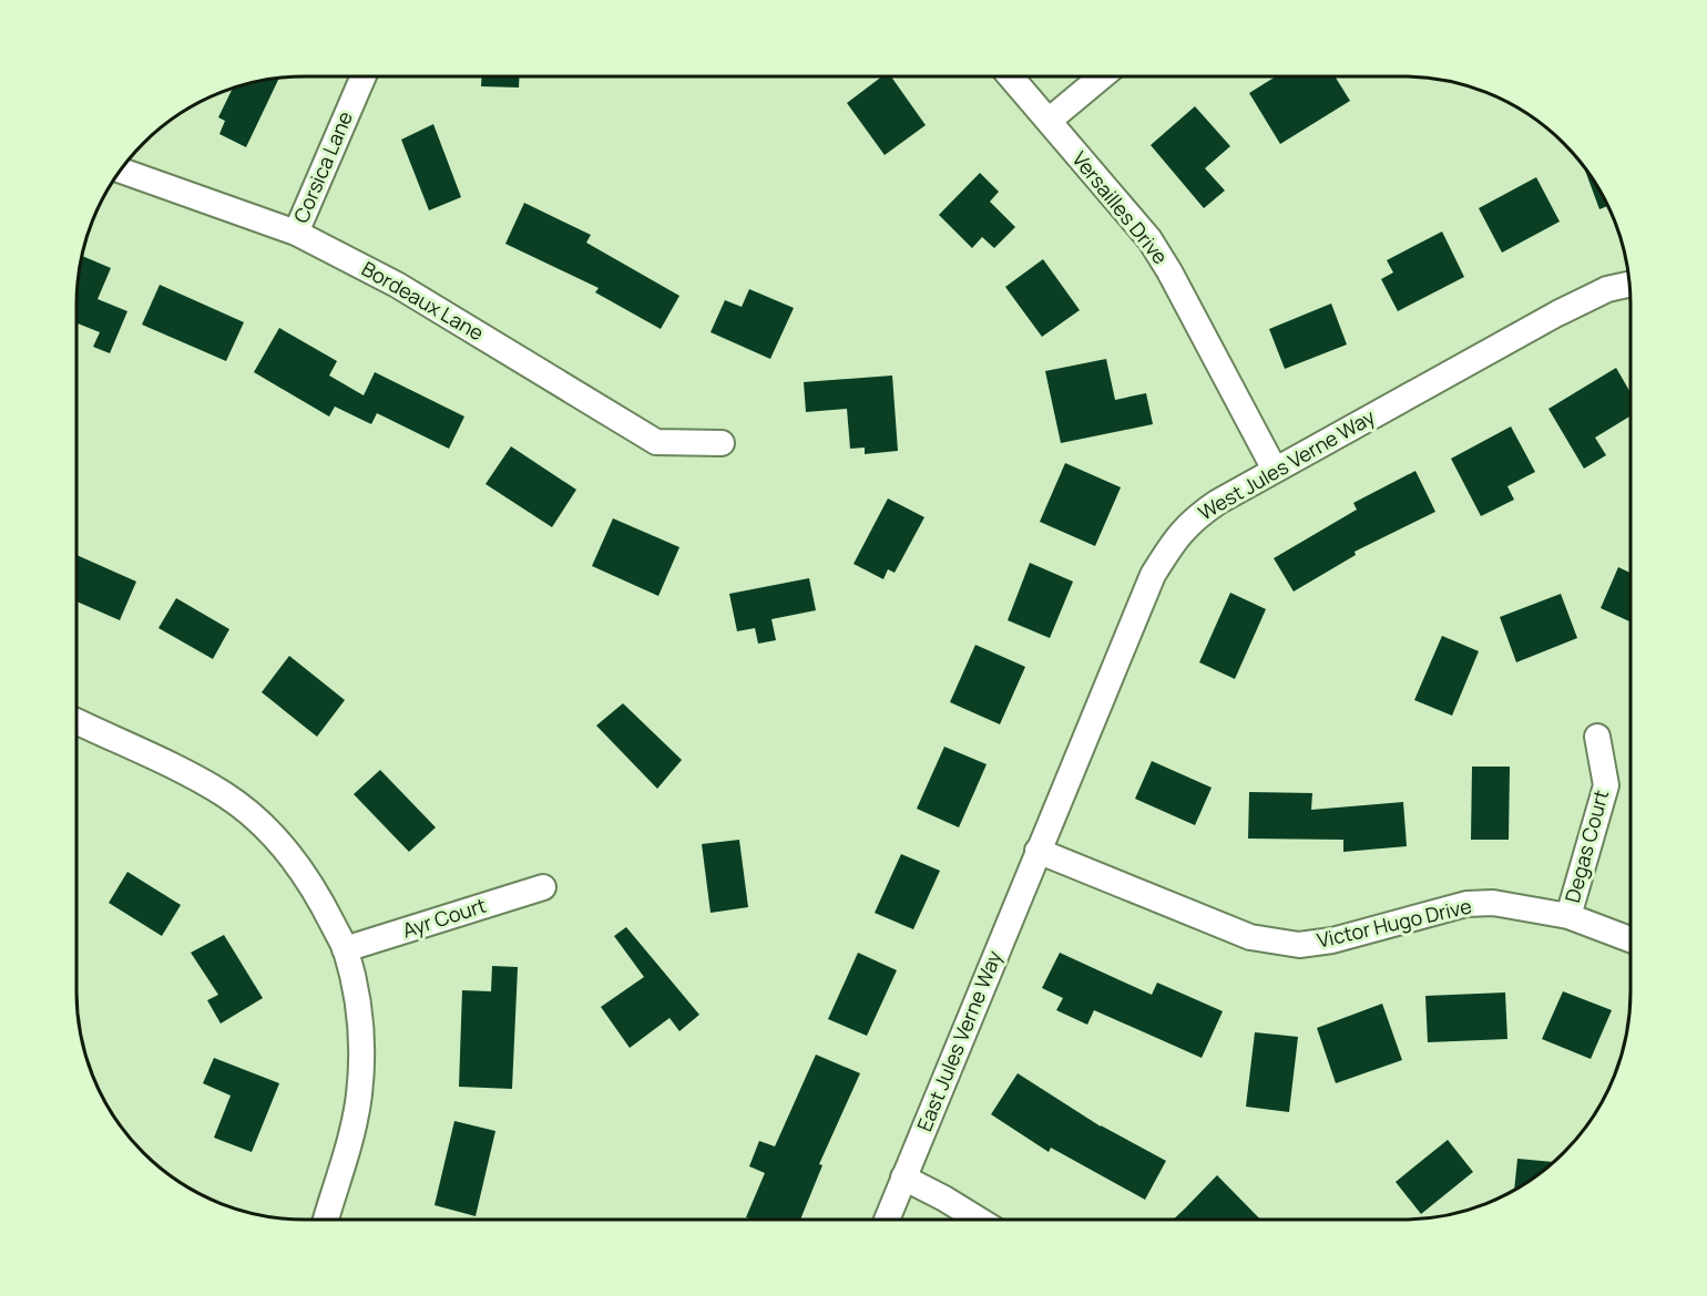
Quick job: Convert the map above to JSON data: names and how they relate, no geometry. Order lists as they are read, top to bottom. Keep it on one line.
{"streets":{"street":["Corsica Lane","Versailles Drive","Bordeaux Lane","West Jules Verne Way","Degas Court","Ayr Court","Victor Hugo Drive","East Jules Verne Way"]},"crossings":[["Corsica Lane","Bordeaux Lane"],["Versailles Drive","West Jules Verne Way"],["West Jules Verne Way","Victor Hugo Drive"],["West Jules Verne Way","East Jules Verne Way"],["Degas Court","Victor Hugo Drive"],["Victor Hugo Drive","East Jules Verne Way"]]}
